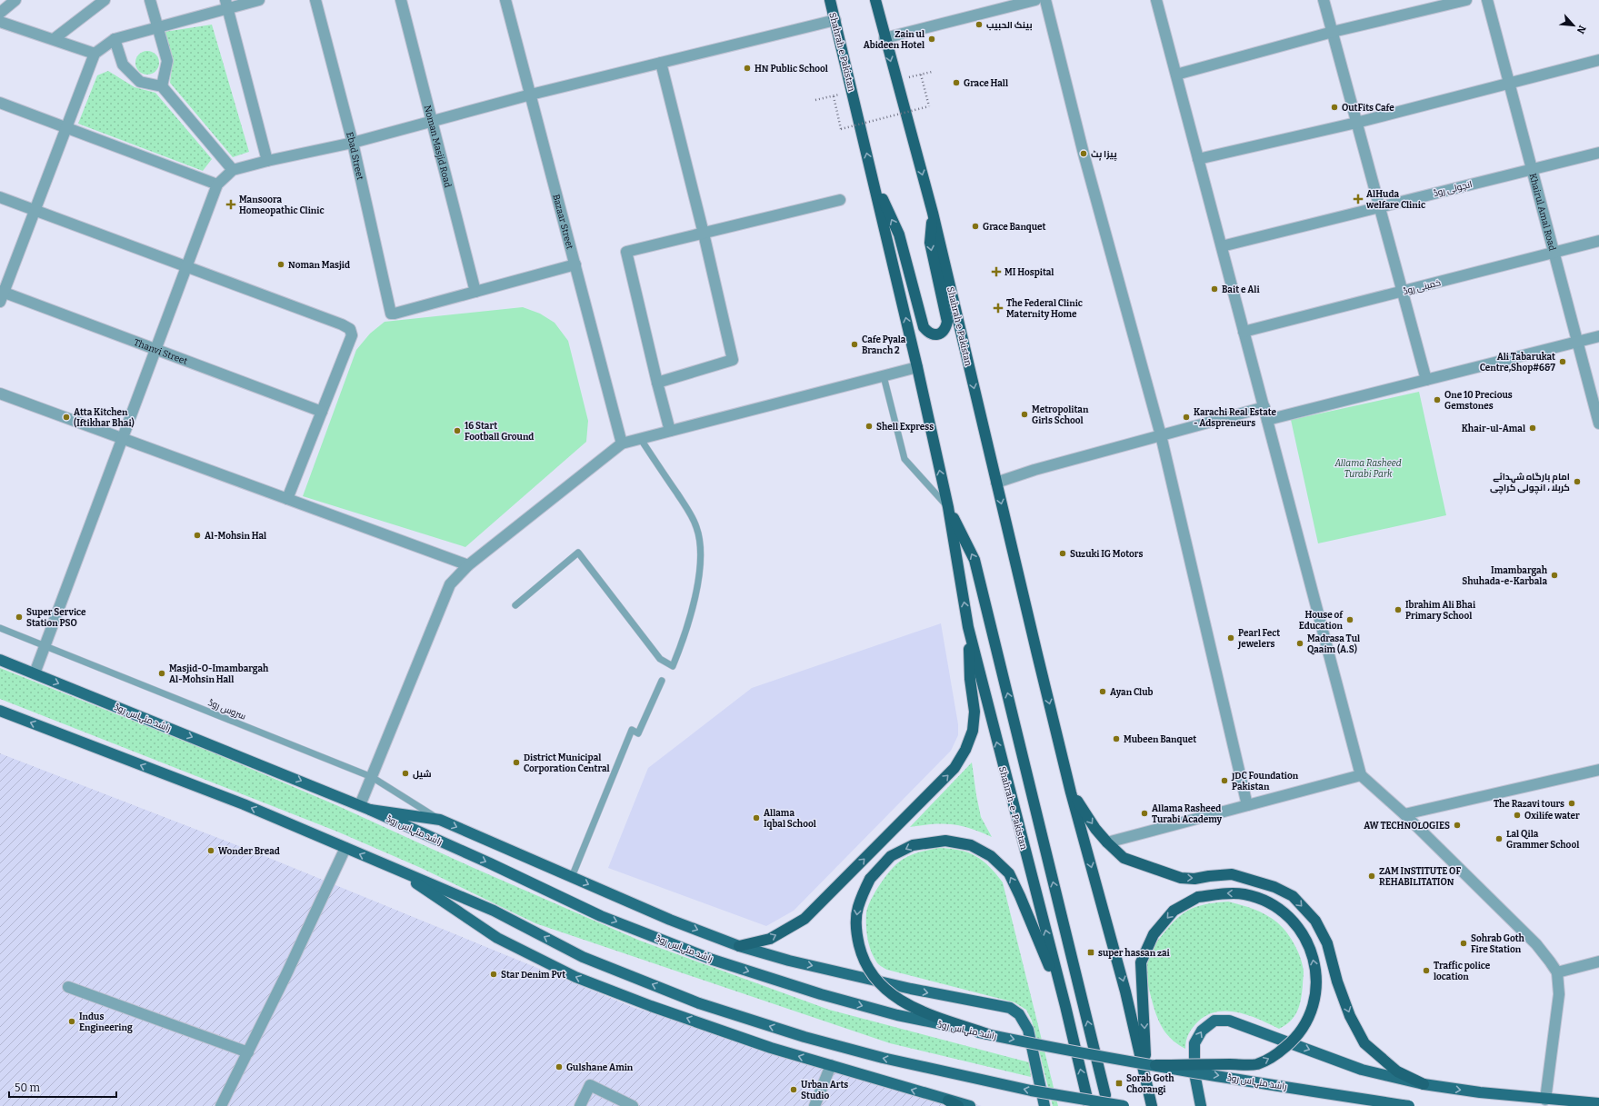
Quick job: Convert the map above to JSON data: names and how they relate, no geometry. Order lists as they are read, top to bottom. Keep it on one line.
{"streets":{"highway":["Shahrah e Pakistan","Shahrah-e-Pakistan"],"main road":["راشد منہاس روڈ"],"street":["Noman Masjid Road","Ebad Street","انچولی روڈ","Khairul Amal Road","Bazaar Street","خمینی روڈ","Thanvi Street"],"lane":["سروس روڈ"]},"crossings":[["Shahrah e Pakistan","Shahrah-e-Pakistan"],["Noman Masjid Road","Ebad Street"],["انچولی روڈ","Khairul Amal Road"],["Khairul Amal Road","خمینی روڈ"]],"parks":["Allama Rasheed Turabi Park"],"places":{"other":["بينک الحبيب","Zain ul Abideen Hotel","HN Public School","Grace Hall","OutFits Cafe","پیزا ہٹ","Grace Banquet","Noman Masjid","Bait e Ali","Cafe Pyala Branch 2","Ali Tabarukat Centre,Shop#6&7","One 10 Precious Gemstones","Metropolitan Girls School","Atta Kitchen (Iftikhar Bhai)","Karachi Real Estate - Adspreneurs","Shell Express","Khair-ul-Amal","16 Start Football Ground","امام بارگاہ شہدائے کربلا ، انچولی کراچی","Al-Mohsin Hal","Suzuki IG Motors","Imambargah Shuhada-e-Karbala","Ibrahim Ali Bhai Primary School","Super Service Station PSO","House of Education","Pearl Fect Jewelers","Madrasa Tul Qaaim (A.S)","Masjid-O-Imambargah Al-Mohsin Hall","Ayan Club","Mubeen Banquet","District Municipal Corporation Central","شیل","JDC Foundation Pakistan","The Razavi tours","Allama Rasheed Turabi Academy","Oxilife water","Allama Iqbal School","AW TECHNOLOGIES","Lal Qila Grammer School","Wonder Bread","ZAM INSTITUTE OF REHABILITATION","Sohrab Goth Fire Station","Traffic police location","Star Denim Pvt","Indus Engineering","Gulshane Amin","Urban Arts Studio"],"health":["AlHuda welfare Clinic","Mansoora Homeopathic Clinic","MI Hospital","The Federal Clinic Maternity Home"],"transit":["super hassan zai","Sorab Goth Chorangi"]},"scale_bar":"50 m","north":"bottom right"}
